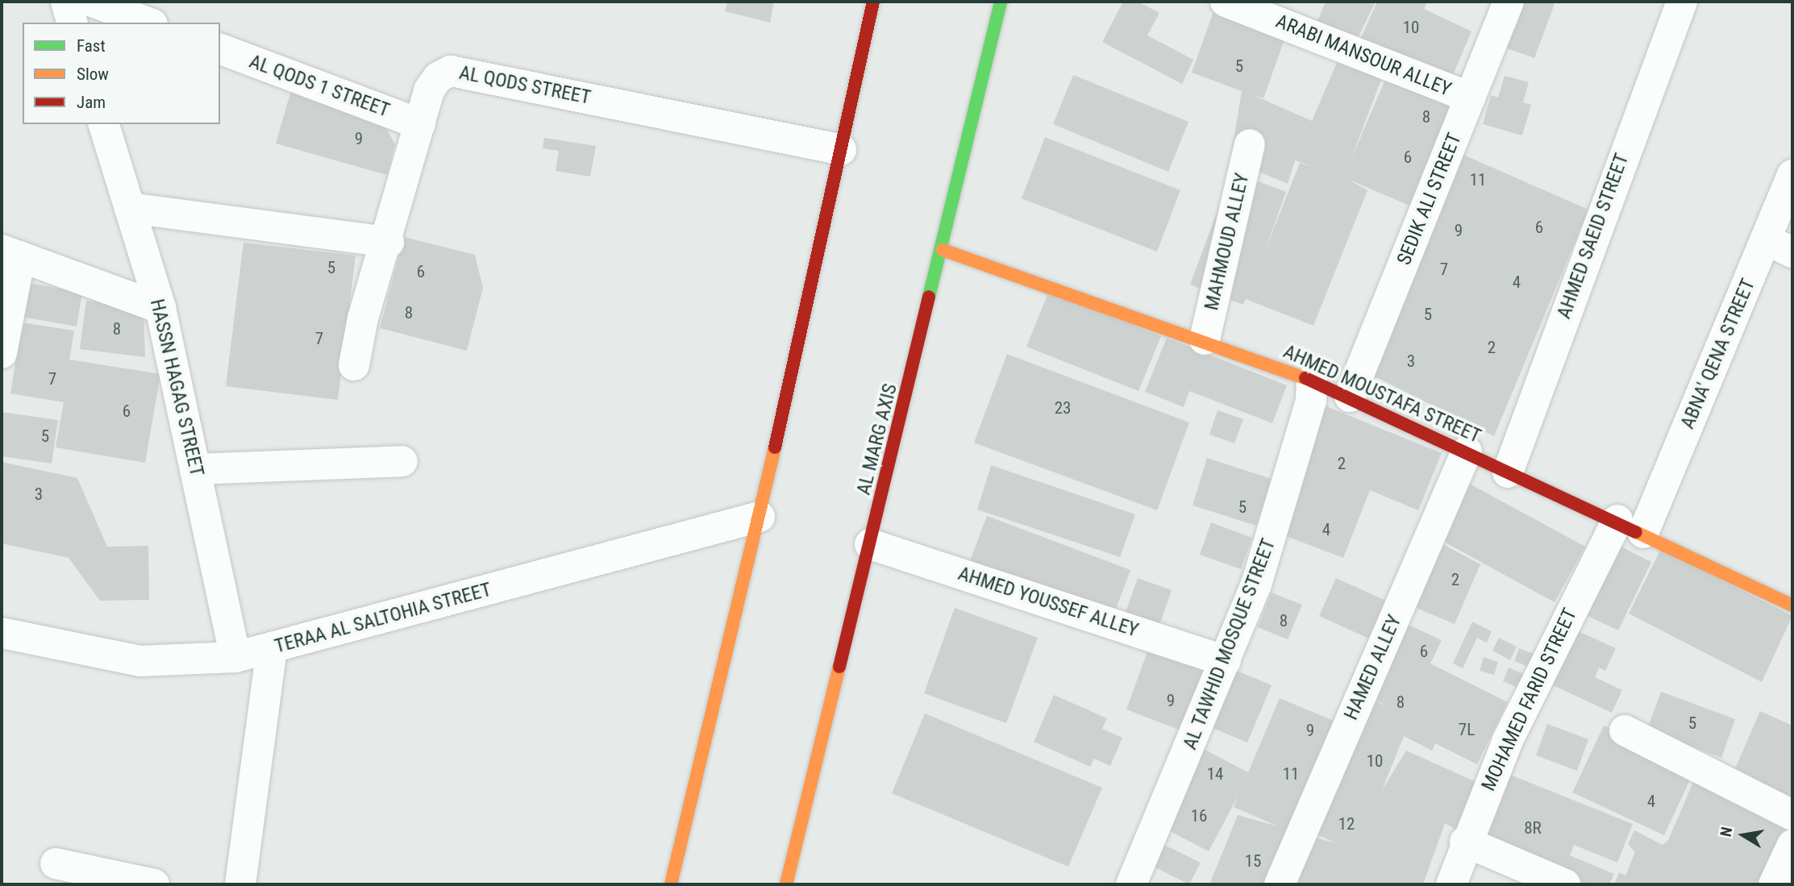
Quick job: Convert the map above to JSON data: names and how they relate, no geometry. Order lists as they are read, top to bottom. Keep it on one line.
{"streets":{"main road":["AHMED MOUSTAFA STREET","AL MARG AXIS"],"street":["ARABI MANSOUR ALLEY","AL QODS STREET","AL QODS 1 STREET","SEDIK ALI STREET","AHMED SAEID STREET","MAHMOUD ALLEY","ABNA' QENA STREET","HASSN HAGAG STREET","AHMED YOUSSEF ALLEY","TERAA AL SALTOHIA STREET","AL TAWHID MOSQUE STREET","HAMED ALLEY","MOHAMED FARID STREET"]},"crossings":[["ARABI MANSOUR ALLEY","SEDIK ALI STREET"],["AL QODS STREET","AL QODS 1 STREET"],["SEDIK ALI STREET","AHMED MOUSTAFA STREET"],["AHMED SAEID STREET","AHMED MOUSTAFA STREET"],["MAHMOUD ALLEY","AHMED MOUSTAFA STREET"],["ABNA' QENA STREET","AHMED MOUSTAFA STREET"],["ABNA' QENA STREET","MOHAMED FARID STREET"],["HASSN HAGAG STREET","TERAA AL SALTOHIA STREET"],["AHMED MOUSTAFA STREET","AL MARG AXIS"],["AHMED MOUSTAFA STREET","AL TAWHID MOSQUE STREET"],["AHMED MOUSTAFA STREET","HAMED ALLEY"],["AHMED MOUSTAFA STREET","MOHAMED FARID STREET"],["AL MARG AXIS","AHMED YOUSSEF ALLEY"],["AHMED YOUSSEF ALLEY","AL TAWHID MOSQUE STREET"]],"house_numbers":["10","5","8","9","6","11","6","9","5","7","6","4","8","5","8","7","2","3","7","23","6","5","2","3","5","4","2","8","6","9","8","5","7L","9","10","14","11","4","16","12","8R","15"],"legend":["Fast","Slow","Jam"],"north":"left"}
